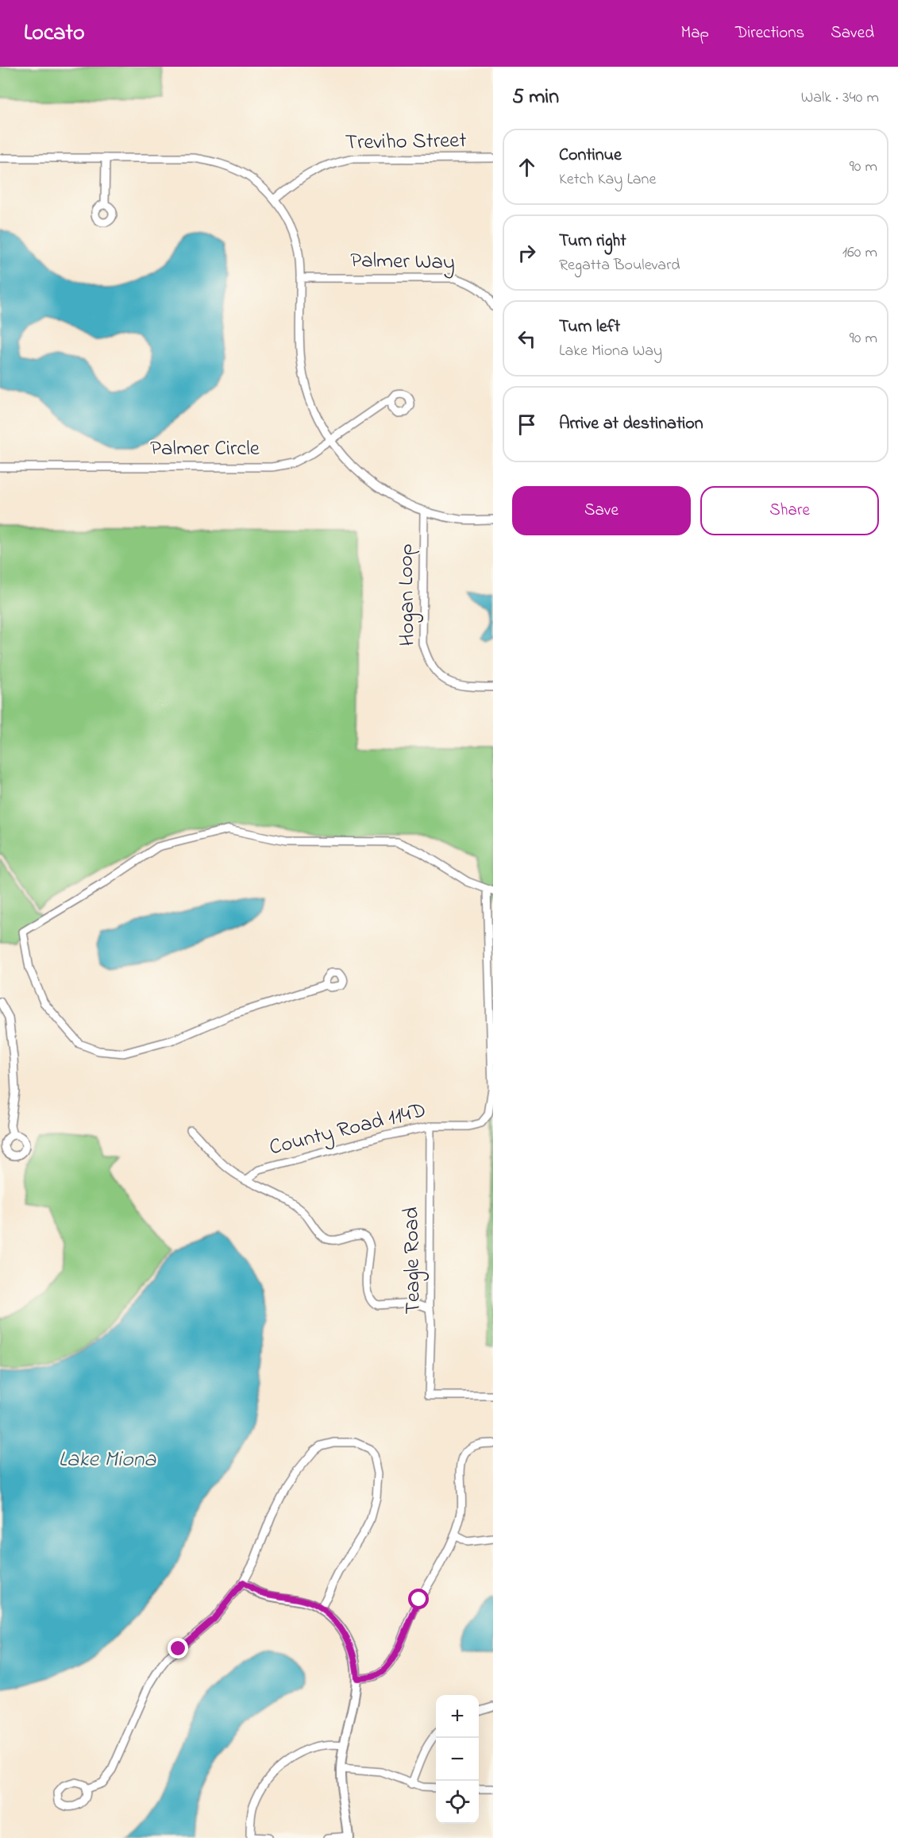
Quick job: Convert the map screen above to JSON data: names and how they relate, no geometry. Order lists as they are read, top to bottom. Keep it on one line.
{"streets":{"street":["Treviho Street","Palmer Way","Palmer Circle","Hogan Loop","County Road 114D","Teagle Road"]},"crossings":[["County Road 114D","Teagle Road"]],"water":["Lake Miona"],"page":{"header":"Locato","nav":["Map","Directions","Saved"],"heading":["5 min","Walk · 340 m"],"list":[["Continue","Ketch Kay Lane","90 m"],["Turn right","Regatta Boulevard","160 m"],["Turn left","Lake Miona Way","90 m"],"Arrive at destination"],"buttons":["Save","Share"],"map_buttons":["+","−"]}}
